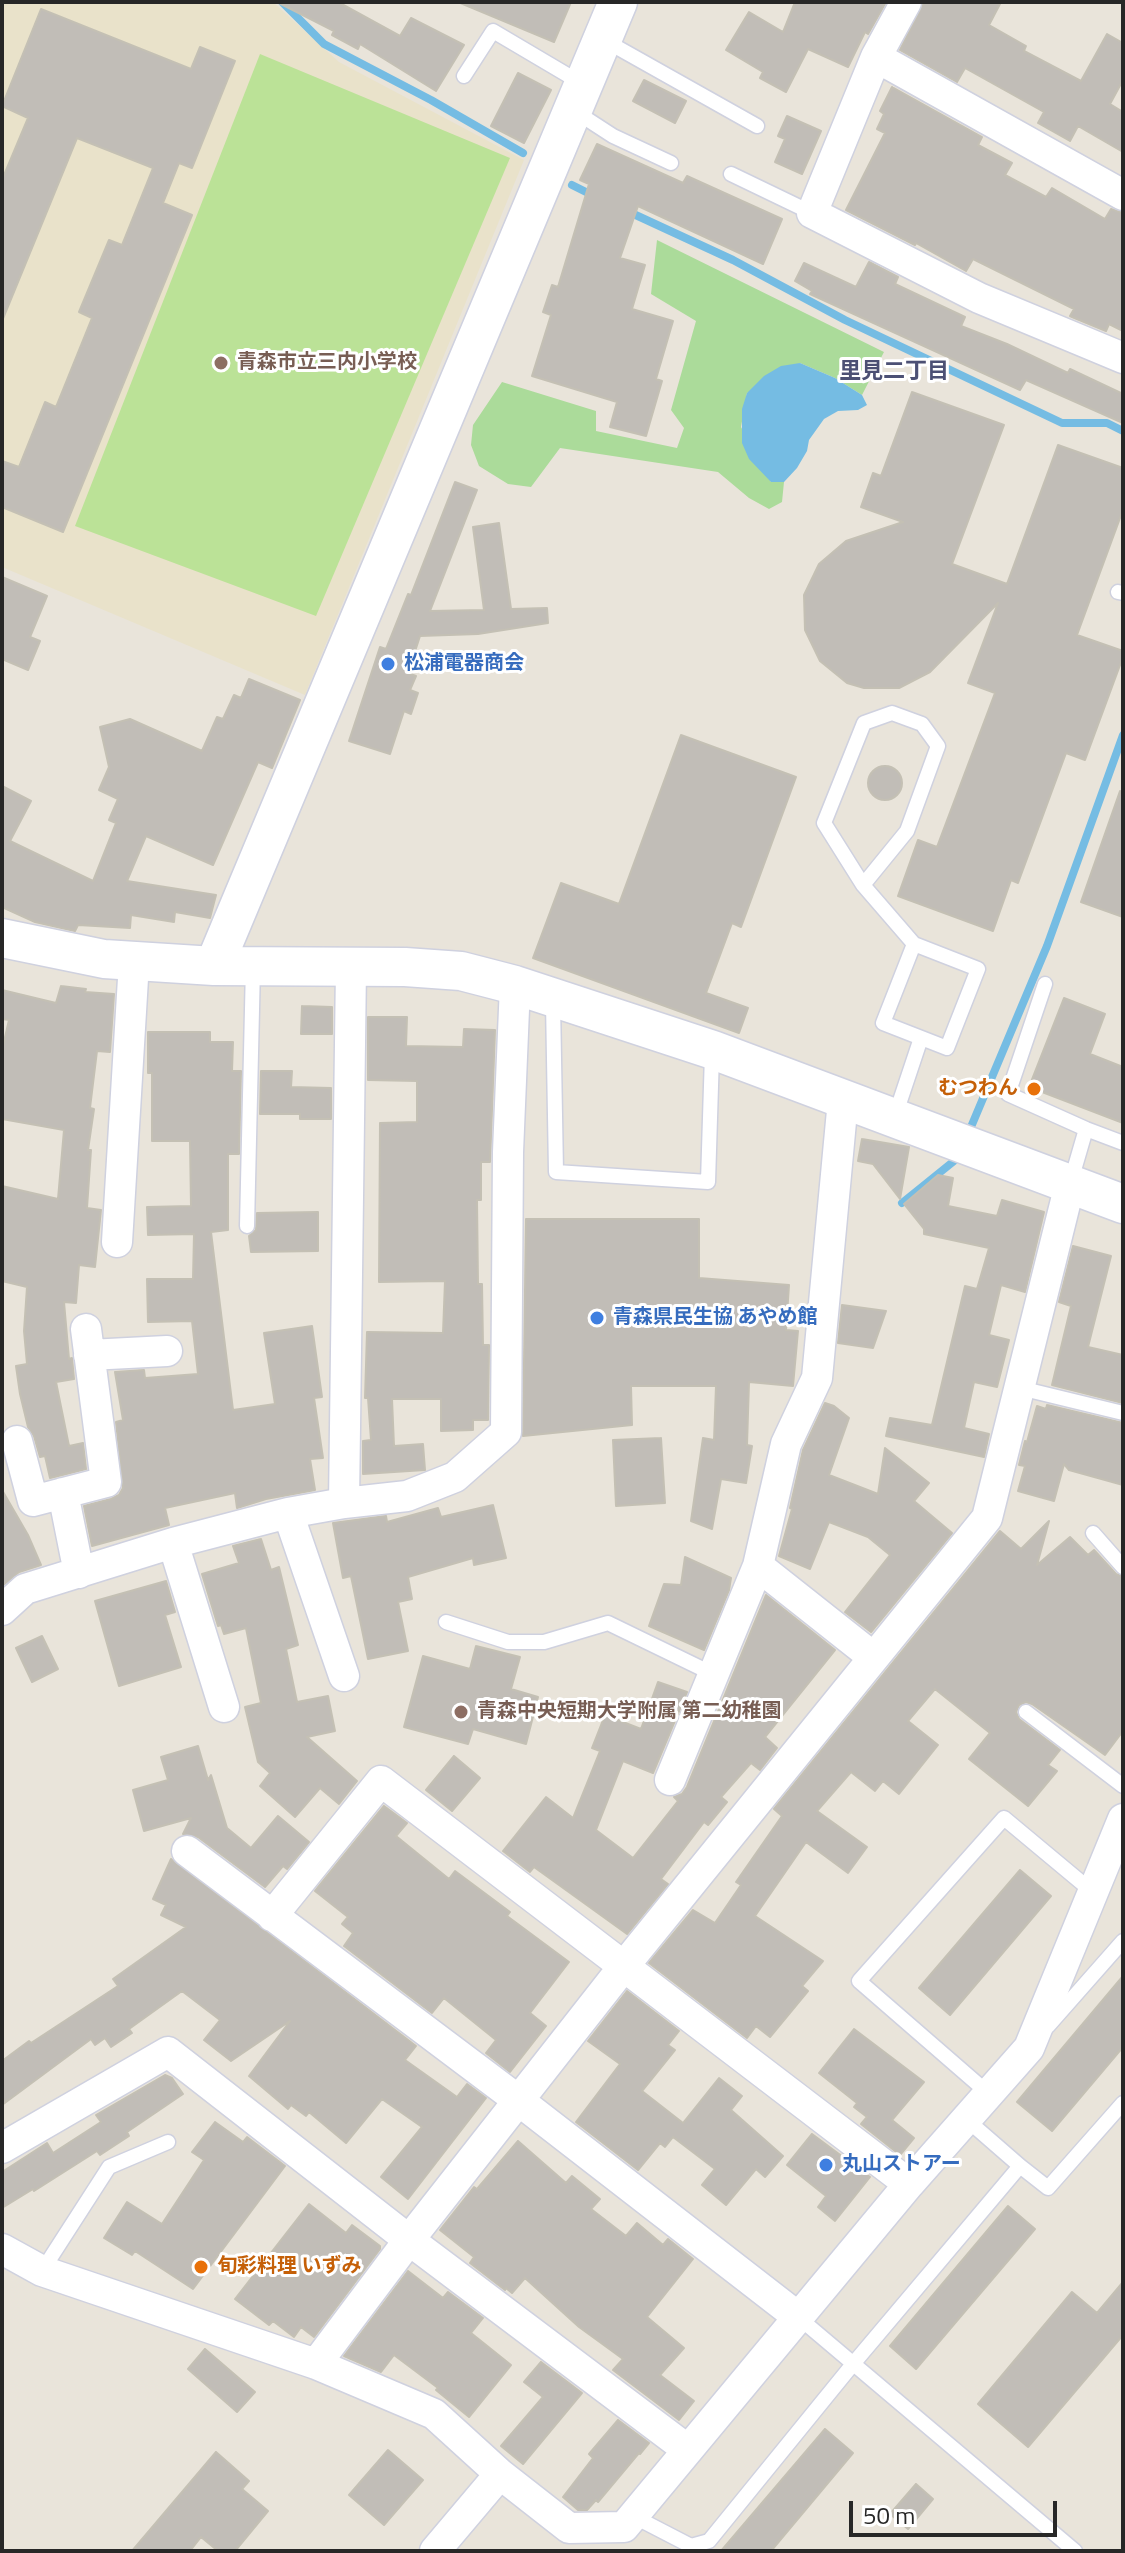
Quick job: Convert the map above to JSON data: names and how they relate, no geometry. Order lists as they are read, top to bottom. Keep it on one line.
{"districts":["里見二丁目"],"places":["青森市立三内小学校","松浦電器商会","むつわん","青森県民生協 あやめ館","青森中央短期大学附属 第二幼稚園","丸山ストアー","旬彩料理 いずみ"],"scale_bar":"50 m"}
